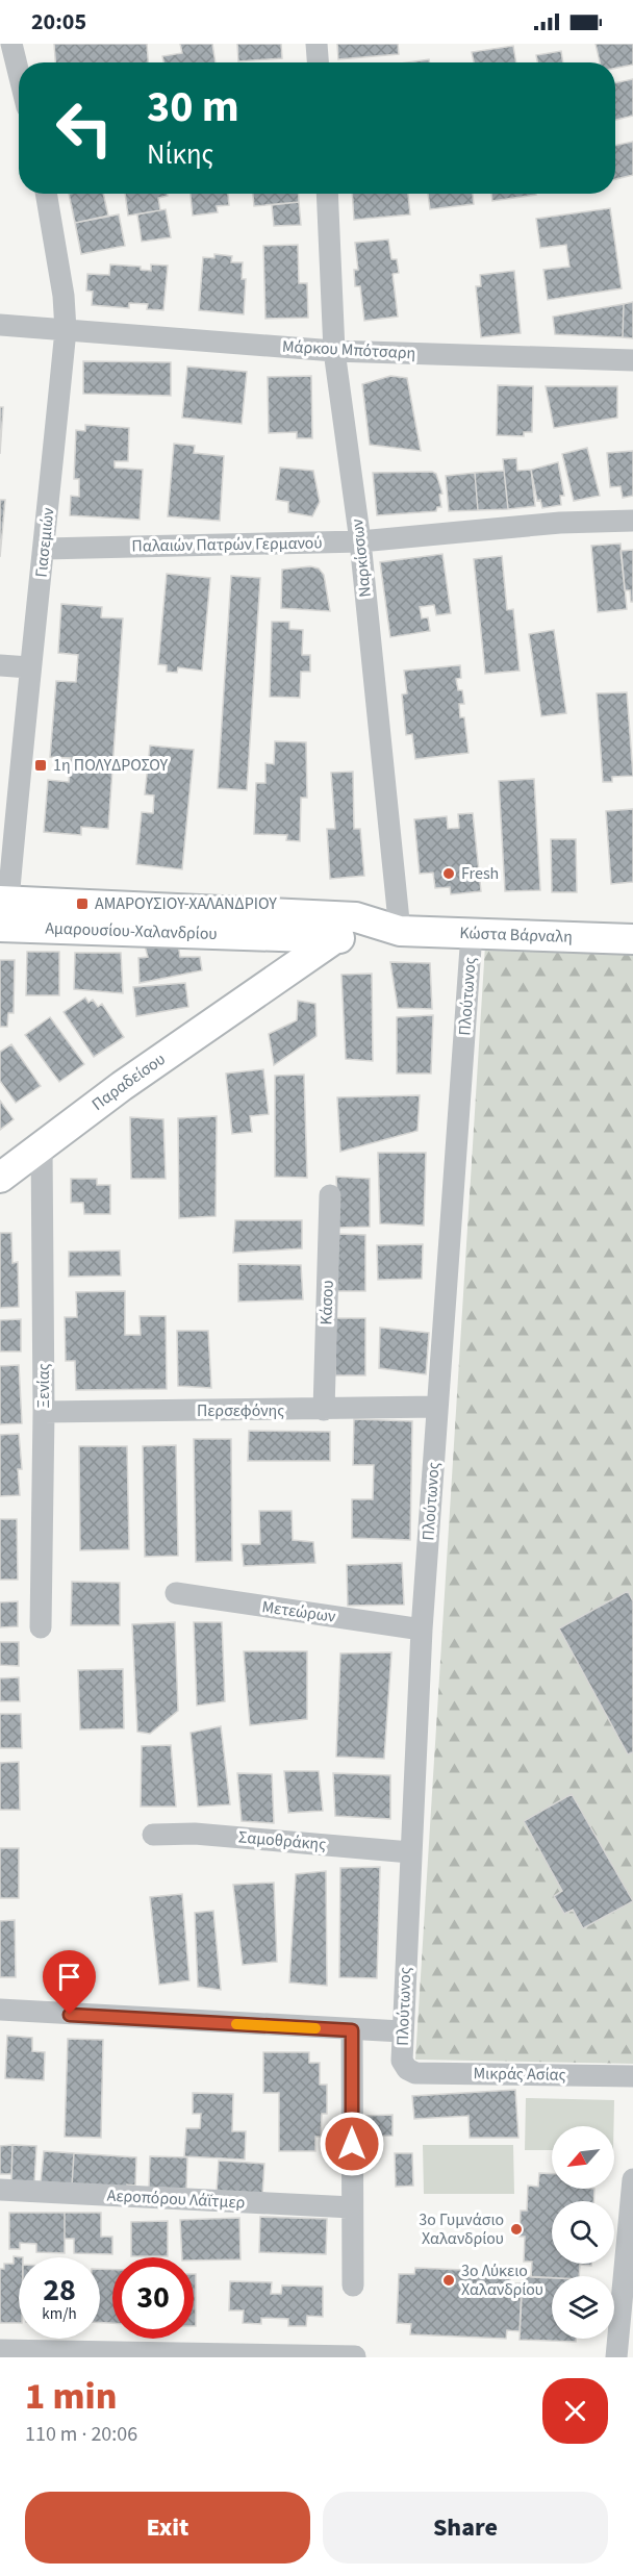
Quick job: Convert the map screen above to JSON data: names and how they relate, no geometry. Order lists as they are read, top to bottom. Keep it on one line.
{"streets":{"street":["Μάρκου Μπότσαρη","Γιασεμιών","Παλαιών Πατρών Γερμανού","Ναρκίσσων","Αμαρουσίου-Χαλανδρίου","Κώστα Βάρναλη","Πλούτωνος","Παραδείσου","Κάσου","Ξενίας","Περσεφόνης","Μετεώρων","Σαμοθράκης","Μικράς Ασίας","Αεροπόρου Λάϊτμερ"]},"crossings":[["Μάρκου Μπότσαρη","Γιασεμιών"],["Μάρκου Μπότσαρη","Ναρκίσσων"],["Γιασεμιών","Παλαιών Πατρών Γερμανού"],["Γιασεμιών","Αμαρουσίου-Χαλανδρίου"],["Παλαιών Πατρών Γερμανού","Ναρκίσσων"],["Ναρκίσσων","Κώστα Βάρναλη"],["Αμαρουσίου-Χαλανδρίου","Κώστα Βάρναλη"],["Κώστα Βάρναλη","Πλούτωνος"],["Κώστα Βάρναλη","Παραδείσου"],["Πλούτωνος","Περσεφόνης"],["Πλούτωνος","Μετεώρων"],["Πλούτωνος","Σαμοθράκης"],["Πλούτωνος","Μικράς Ασίας"],["Παραδείσου","Ξενίας"],["Κάσου","Περσεφόνης"],["Ξενίας","Περσεφόνης"]],"places":{"transit":["1η ΠΟΛΥΔΡΟΣΟΥ","ΑΜΑΡΟΥΣΙΟΥ-ΧΑΛΑΝΔΡΙΟΥ"],"other":["Fresh","3ο Γυμνάσιο Χαλανδρίου","3ο Λύκειο Χαλανδρίου"]},"north":"bottom left","page":{"status":"20:05","turn":["30 m","Νίκης"],"speed":"28 km/h","limit":"30","heading":["1 min","110 m · 20:06"],"buttons":["Exit","Share"]}}
